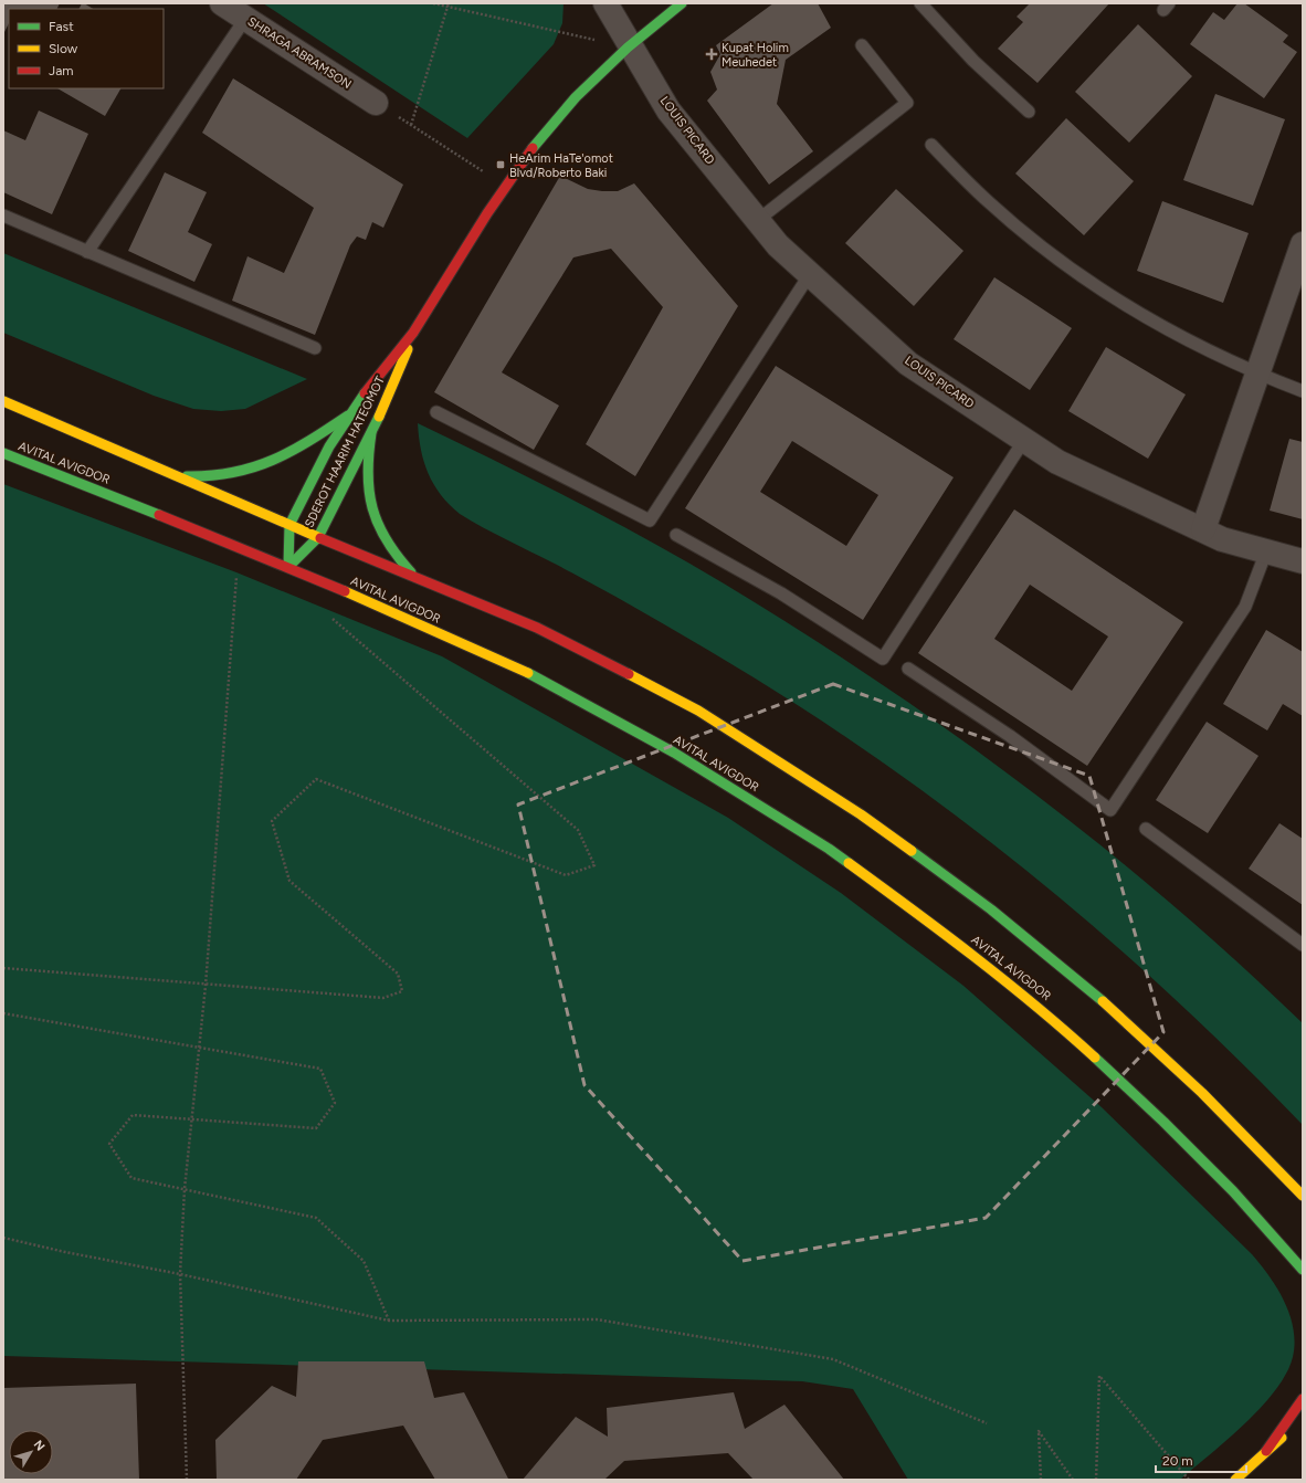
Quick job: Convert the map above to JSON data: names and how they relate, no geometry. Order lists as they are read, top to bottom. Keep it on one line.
{"streets":{"main road":["SDEROT HAARIM HATEOMOT","AVITAL AVIGDOR"],"street":["SHRAGA ABRAMSON","LOUIS PICARD"]},"crossings":[["LOUIS PICARD","SDEROT HAARIM HATEOMOT"],["SDEROT HAARIM HATEOMOT","AVITAL AVIGDOR"]],"places":{"health":["Kupat Holim Meuhedet"],"transit":["HeArim HaTe'omot Blvd/Roberto Baki"]},"legend":["Fast","Slow","Jam"],"scale_bar":"20 m","north":"top right"}
